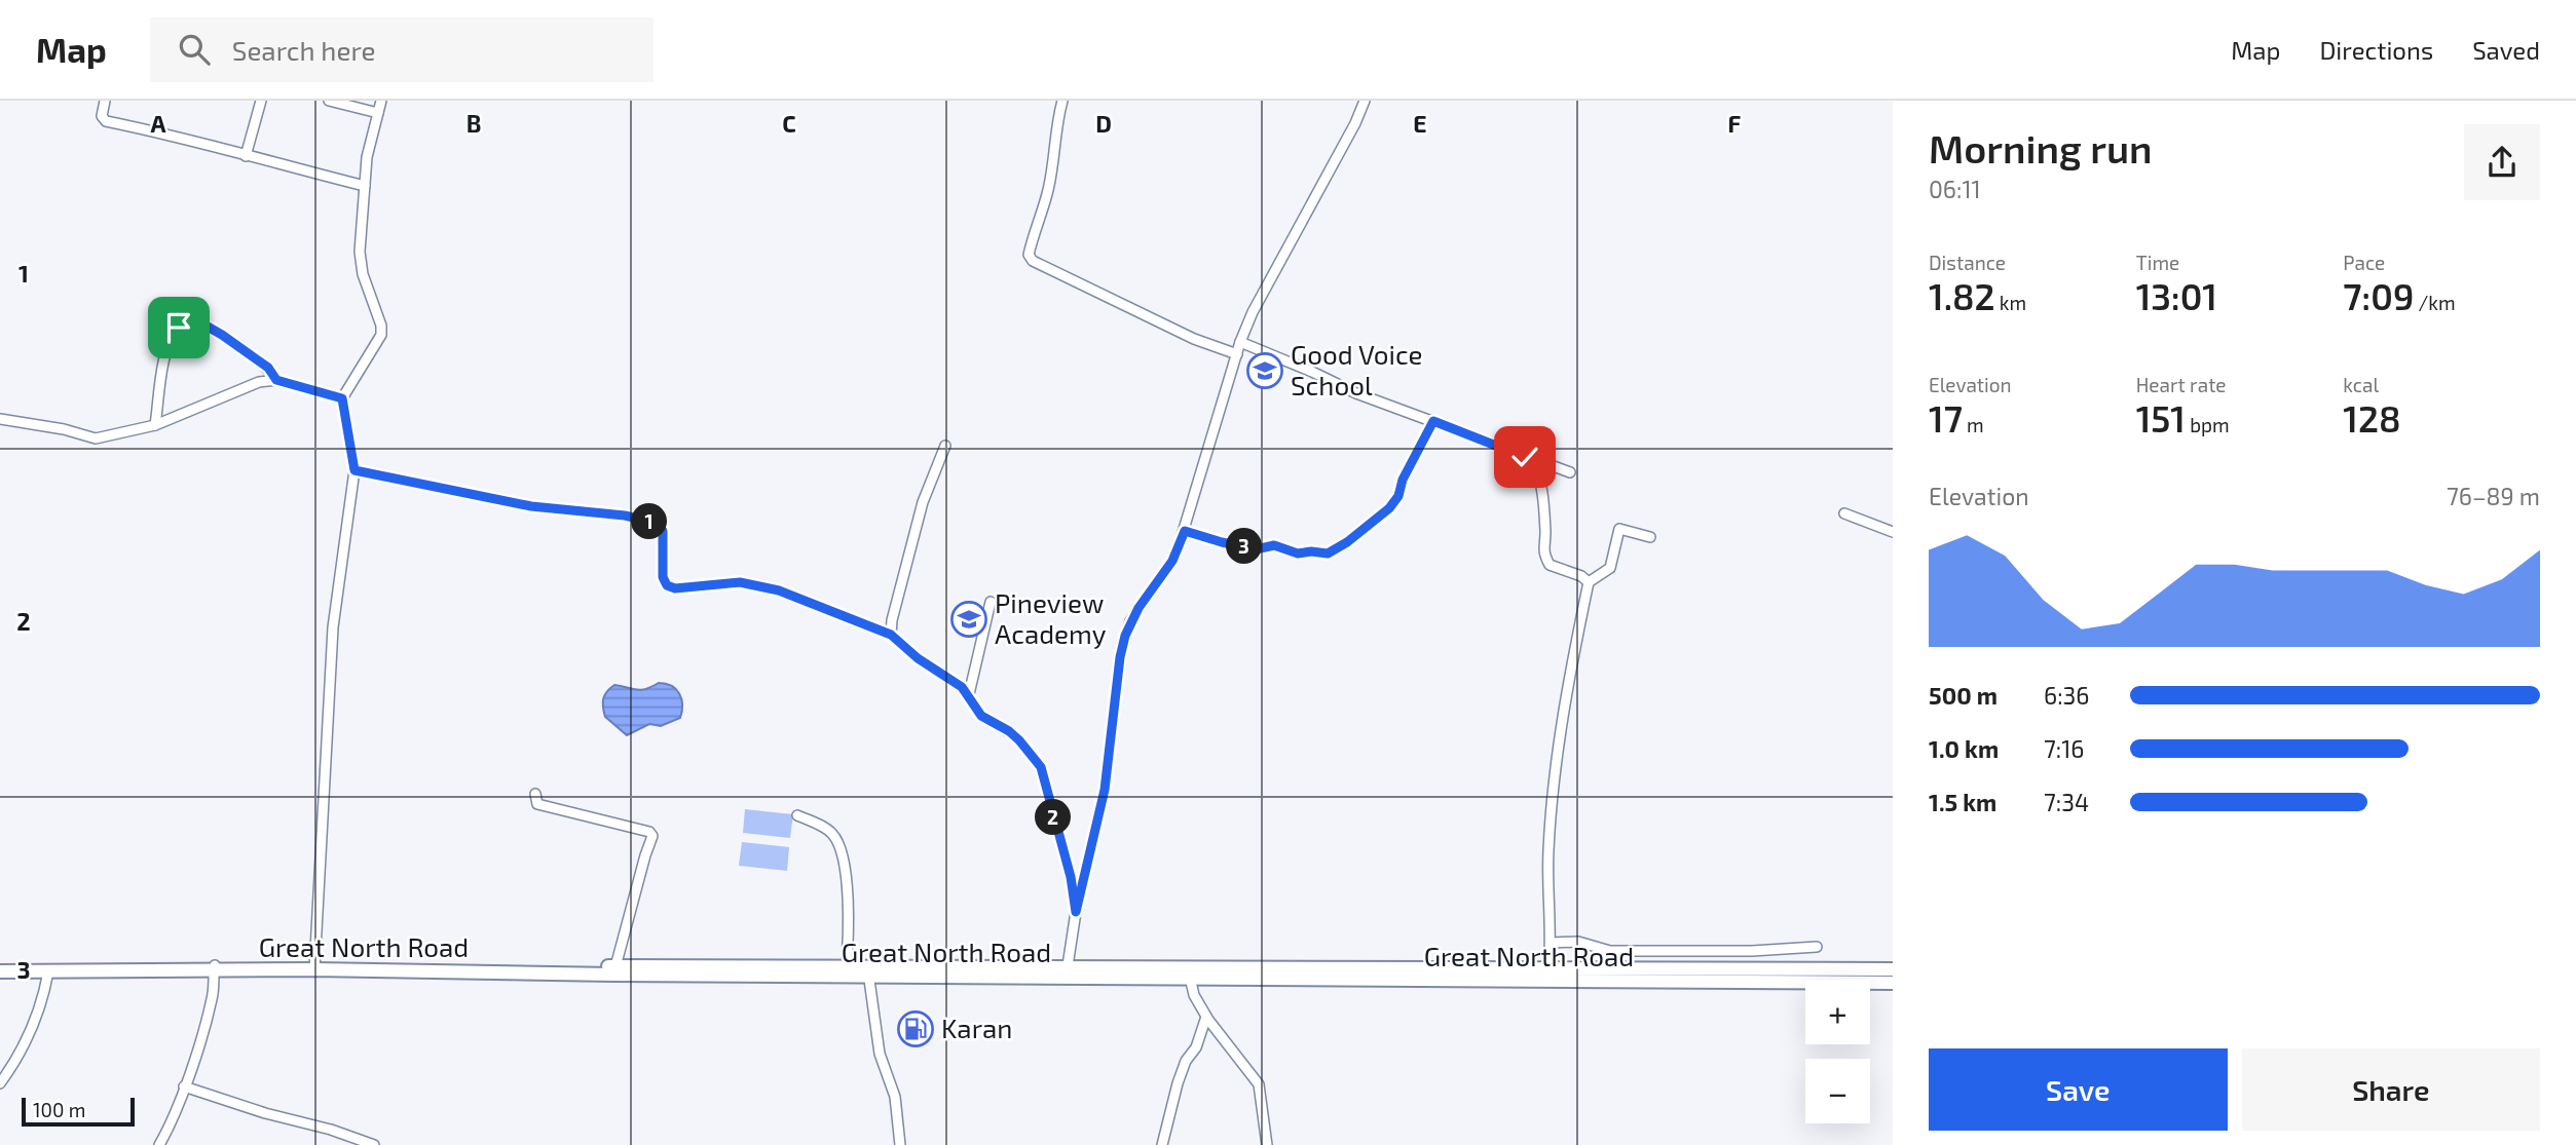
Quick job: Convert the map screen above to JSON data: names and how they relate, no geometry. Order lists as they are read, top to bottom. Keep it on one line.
{"streets":{"highway":["Great North Road"]},"places":{"school or university":["Good Voice School","Pineview Academy"],"fuel station":["Karan"]},"scale_bar":"100 m","page":{"header":"Map","search":"Search here","nav":["Map","Directions","Saved"],"heading":["Morning run","06:11"],"stats":[["Distance","1.82 km"],["Time","13:01"],["Pace","7:09 /km"],["Elevation","17 m"],["Heart rate","151 bpm"],["kcal","128"]],"chart":["Elevation","76–89 m"],"pins":["1","3","2"],"list":[{"name":"500 m","note":"6:36"},{"name":"1.0 km","note":"7:16"},{"name":"1.5 km","note":"7:34"}],"map_buttons":["+","−"],"buttons":["Save","Share"],"scale":"100 m"},"grid":{"columns":["A","B","C","D","E","F"],"rows":["1","2","3"]}}
